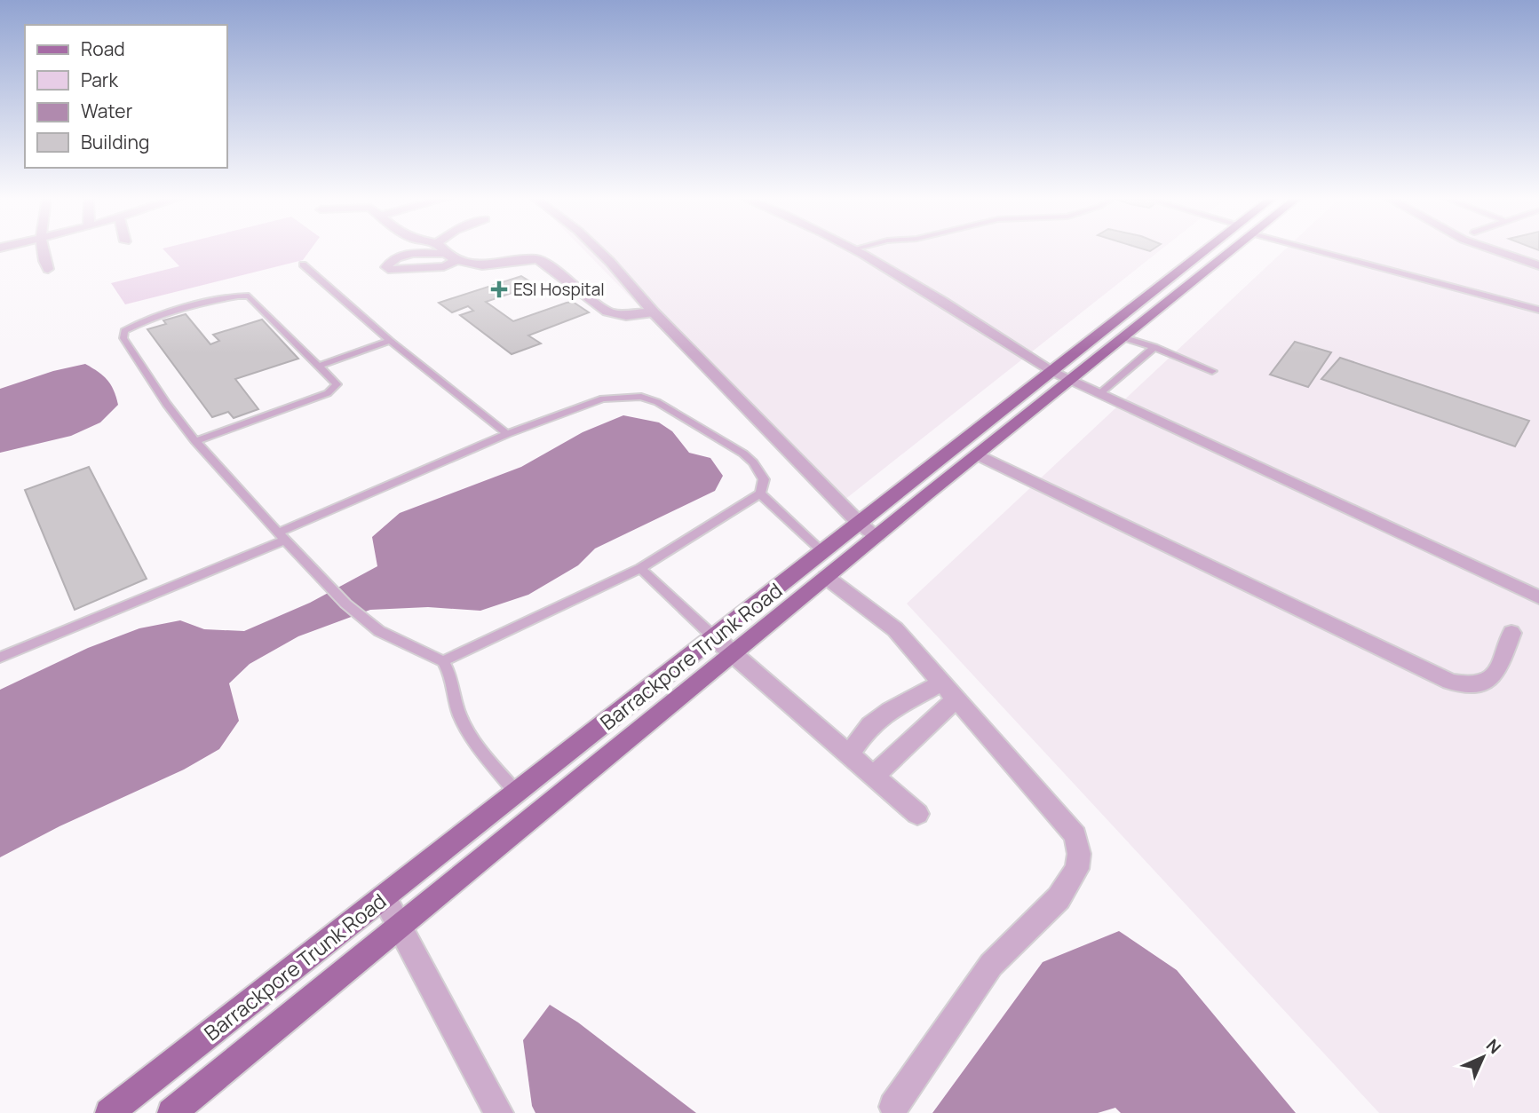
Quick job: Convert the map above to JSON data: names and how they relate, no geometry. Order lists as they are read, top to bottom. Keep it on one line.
{"streets":{"main road":["Barrackpore Trunk Road"]},"places":{"health":["ESI Hospital"]},"legend":["Road","Park","Water","Building"],"north":"top right"}
